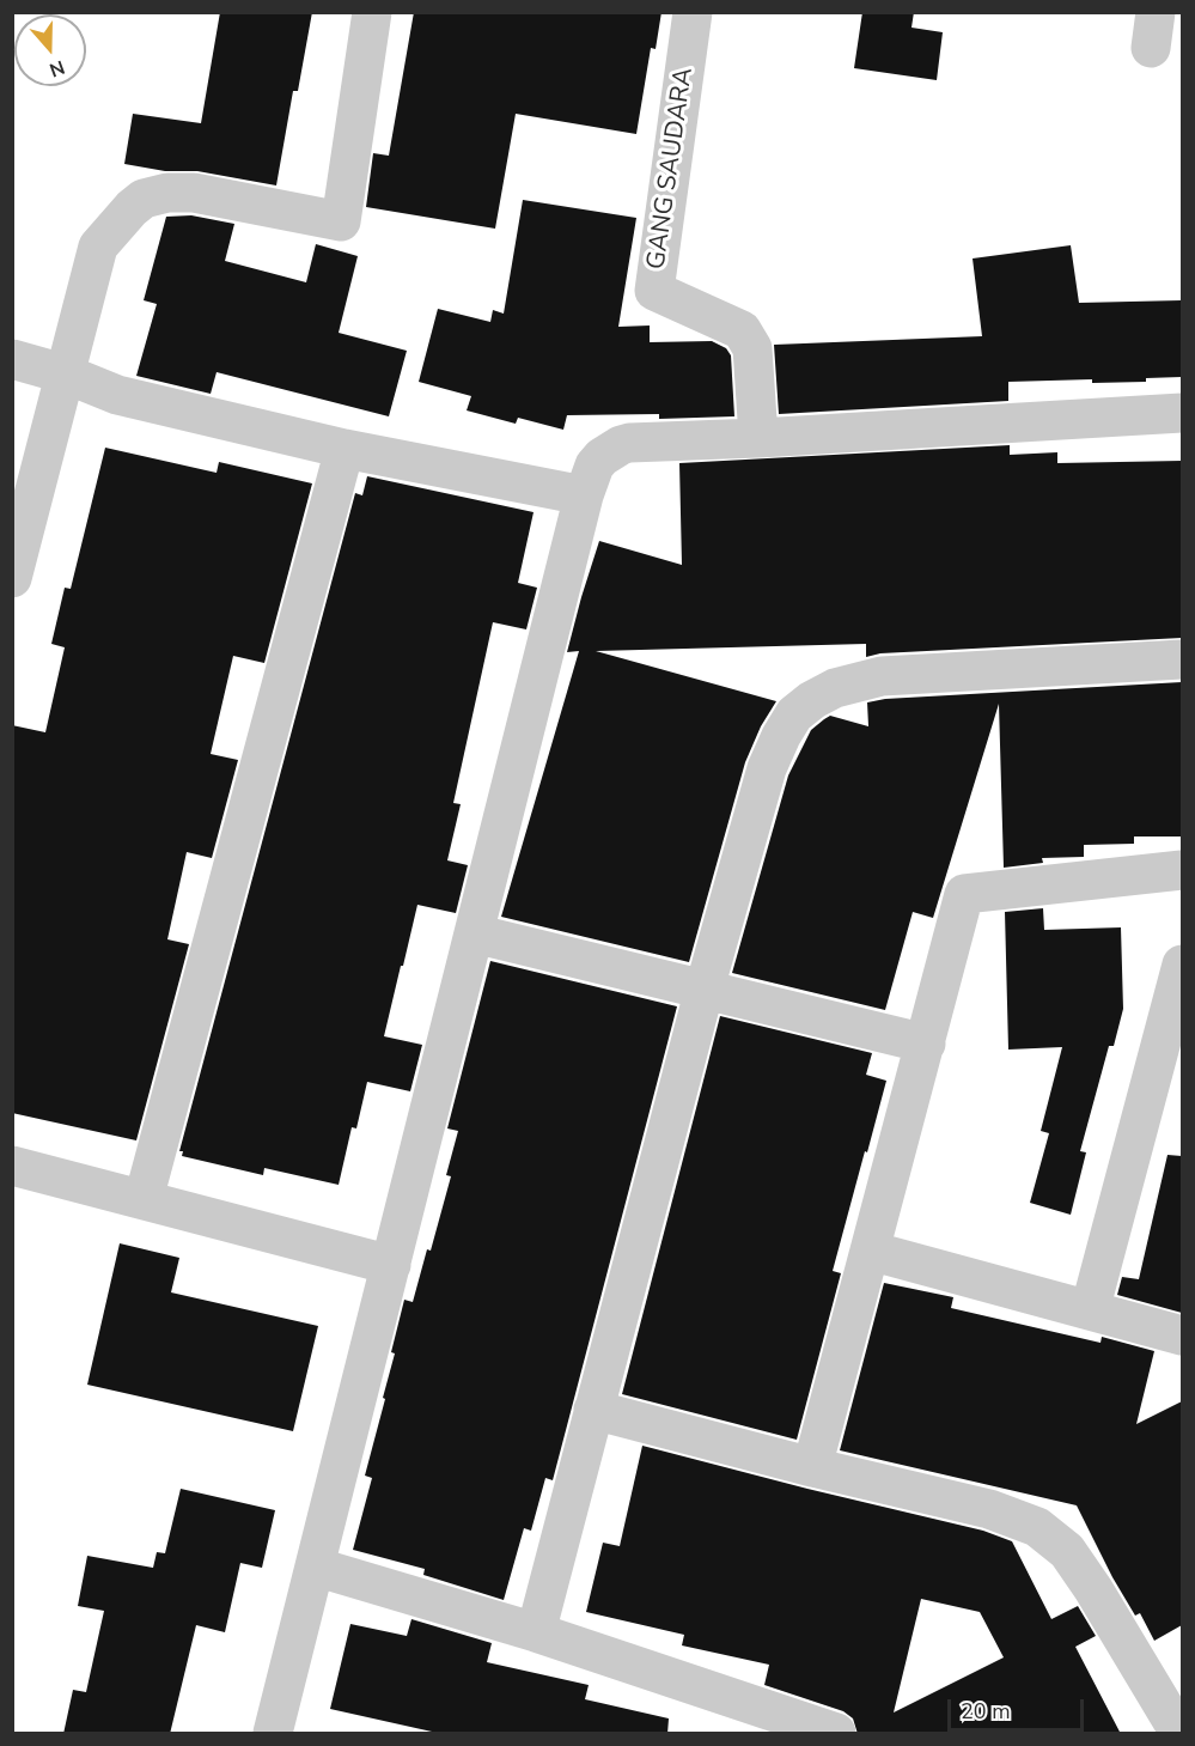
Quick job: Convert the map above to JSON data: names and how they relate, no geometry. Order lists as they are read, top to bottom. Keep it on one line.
{"streets":{"street":["GANG SAUDARA"]},"scale_bar":"20 m","north":"bottom"}
